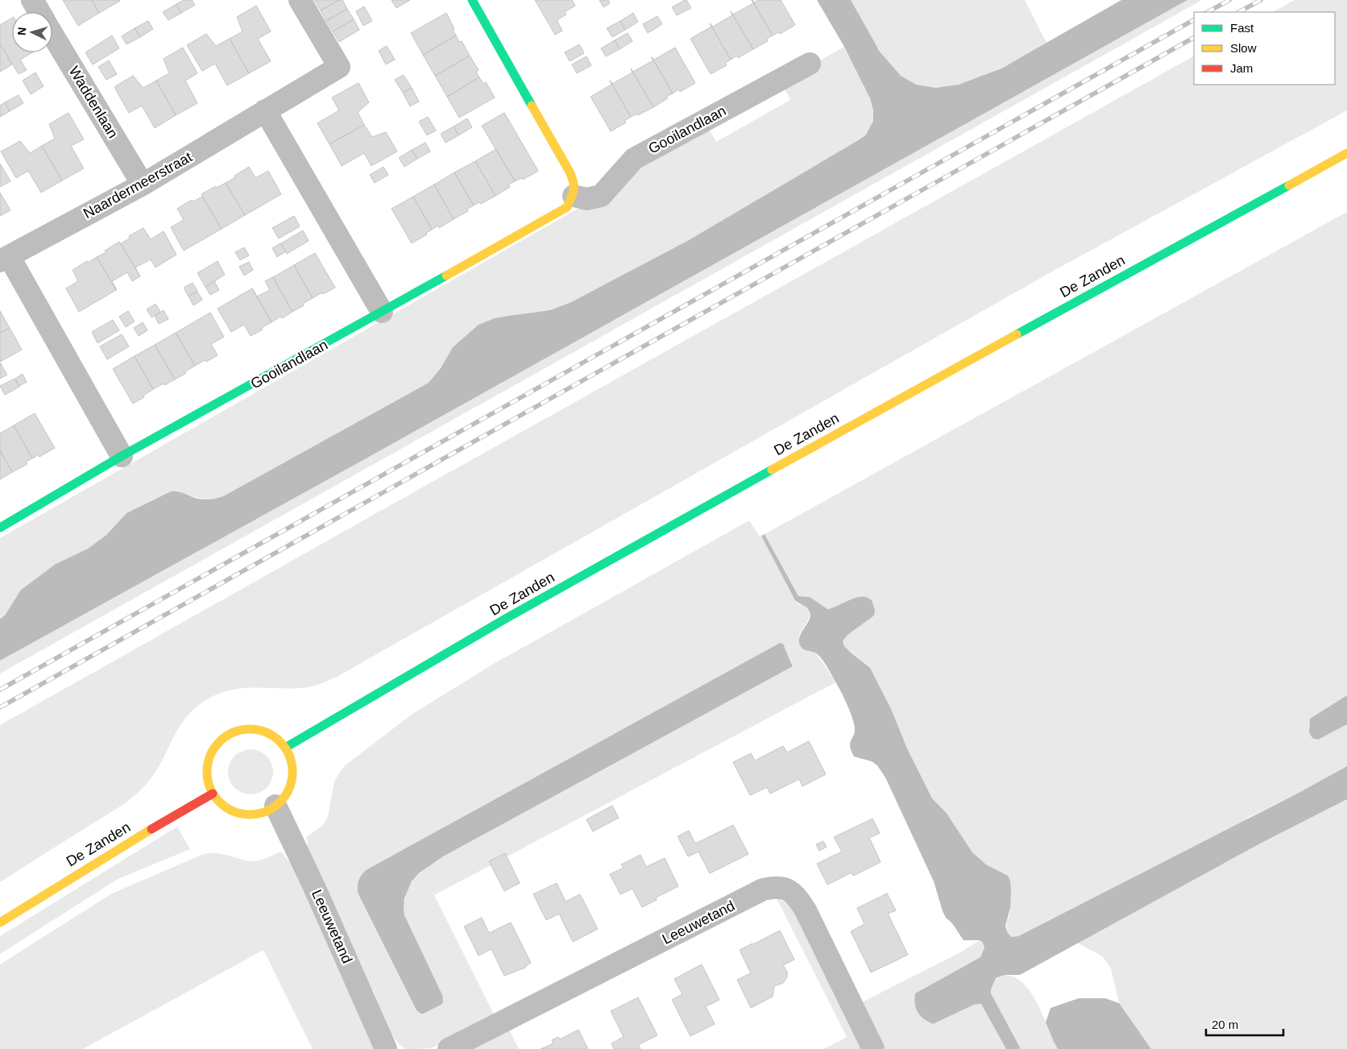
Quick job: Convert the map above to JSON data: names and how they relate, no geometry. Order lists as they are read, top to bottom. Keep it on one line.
{"streets":{"main road":["Gooilandlaan","De Zanden"],"street":["Waddenlaan","Naardermeerstraat","Leeuwetand"]},"crossings":[["Waddenlaan","Naardermeerstraat"],["Gooilandlaan","Naardermeerstraat"],["De Zanden","Leeuwetand"]],"legend":["Fast","Slow","Jam"],"scale_bar":"20 m","north":"left"}
